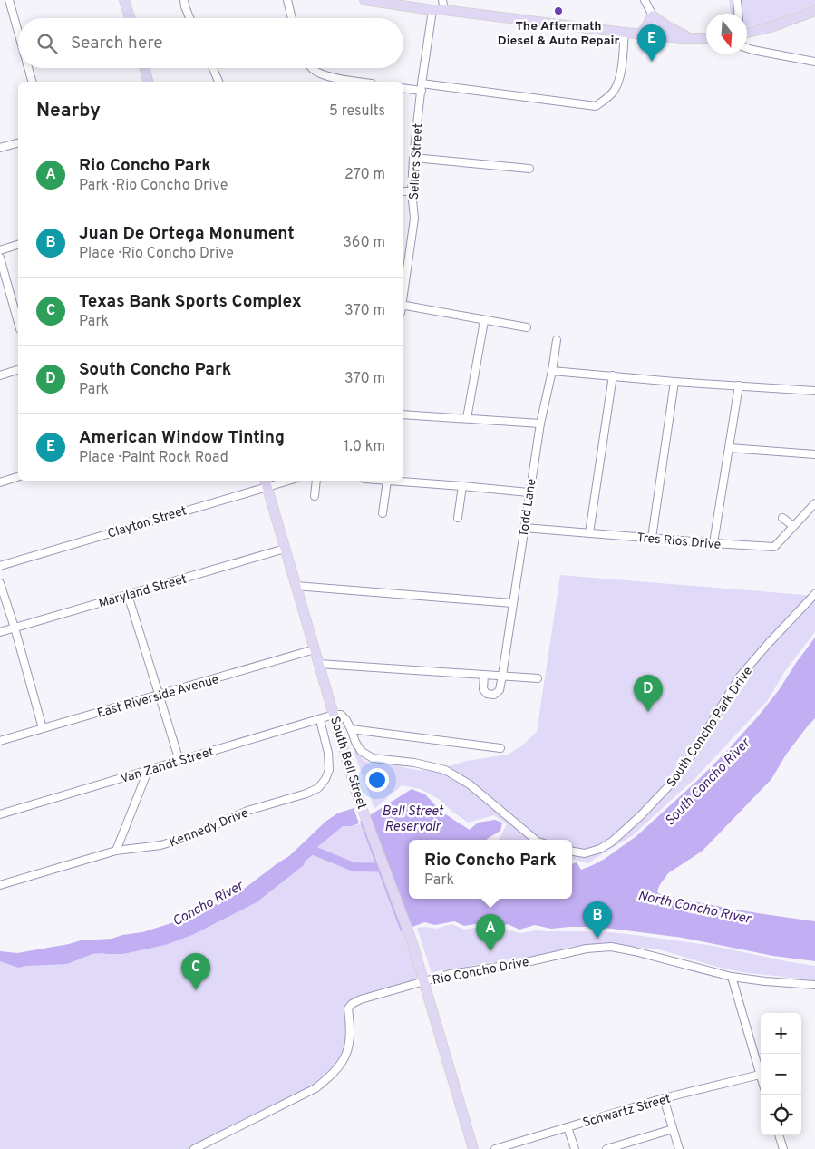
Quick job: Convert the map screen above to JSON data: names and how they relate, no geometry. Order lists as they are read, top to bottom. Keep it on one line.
{"streets":{"main road":["South Bell Street"],"street":["Sellers Street","Todd Lane","Clayton Street","Tres Rios Drive","Maryland Street","East Riverside Avenue","South Concho Park Drive","Van Zandt Street","Kennedy Drive","Rio Concho Drive","Schwartz Street"]},"crossings":[["Todd Lane","Tres Rios Drive"],["Clayton Street","South Bell Street"],["Maryland Street","South Bell Street"],["East Riverside Avenue","South Bell Street"],["South Bell Street","Van Zandt Street"],["South Bell Street","Rio Concho Drive"],["Van Zandt Street","Kennedy Drive"]],"water":["South Concho River","Bell Street Reservoir","Concho River","North Concho River"],"places":["The Aftermath Diesel & Auto Repair"],"north":"bottom","page":{"search":"Search here","pins":["E","D","B","A","C"],"heading":["Nearby","5 results"],"list":[{"mark":"A","name":"Rio Concho Park","note":"Park · Rio Concho Drive","value":"270 m"},{"mark":"B","name":"Juan De Ortega Monument","note":"Place · Rio Concho Drive","value":"360 m"},{"mark":"C","name":"Texas Bank Sports Complex","note":"Park","value":"370 m"},{"mark":"D","name":"South Concho Park","note":"Park","value":"370 m"},{"mark":"E","name":"American Window Tinting","note":"Place · Paint Rock Road","value":"1.0 km"}],"popup":["Rio Concho Park","Park"],"map_buttons":["+","−"]}}
